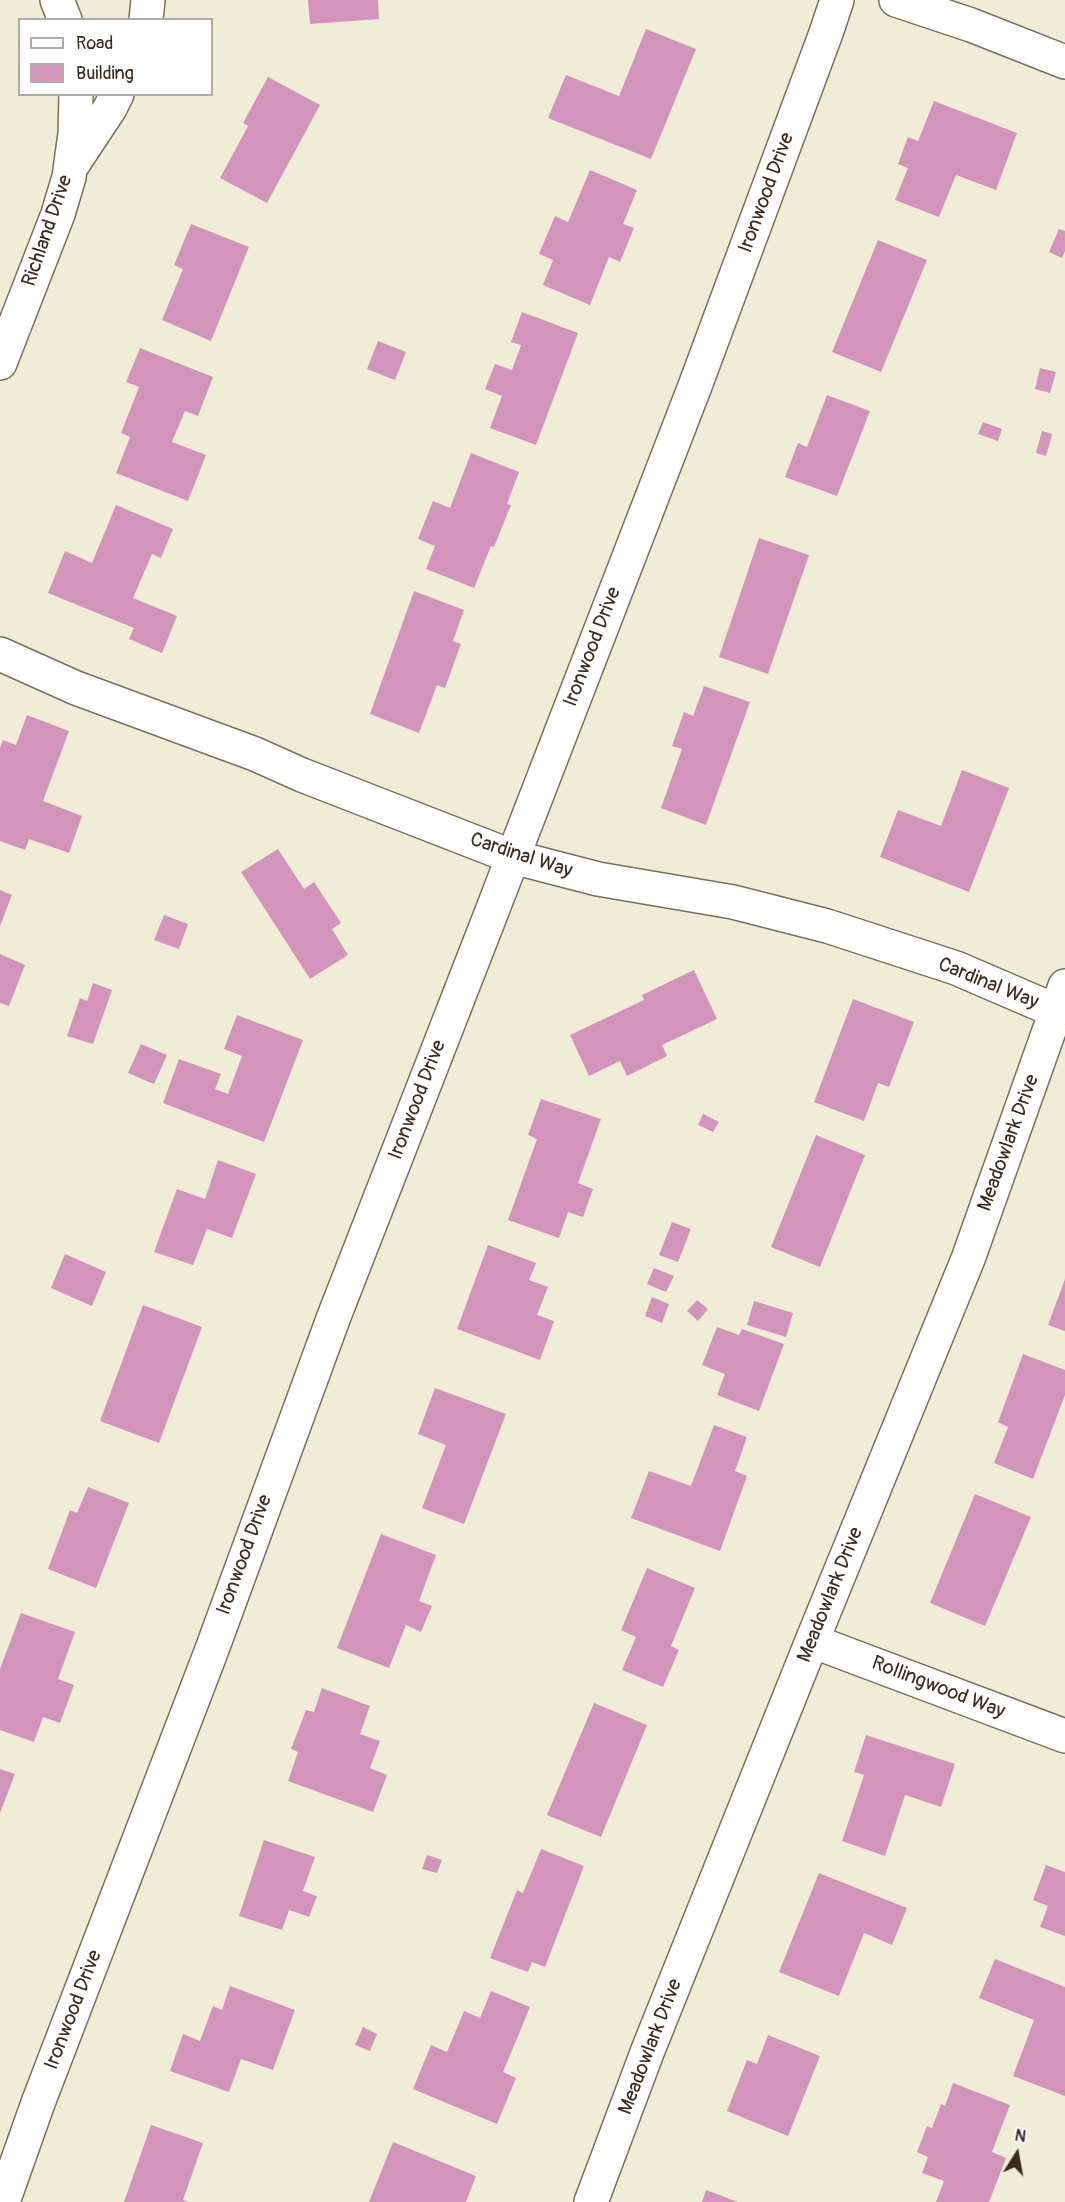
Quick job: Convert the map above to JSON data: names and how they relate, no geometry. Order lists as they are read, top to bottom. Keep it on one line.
{"streets":{"street":["Ironwood Drive","Richland Drive","Cardinal Way","Meadowlark Drive","Rollingwood Way"]},"crossings":[["Ironwood Drive","Cardinal Way"],["Cardinal Way","Meadowlark Drive"],["Meadowlark Drive","Rollingwood Way"]],"legend":["Road","Building"],"north":"top"}
